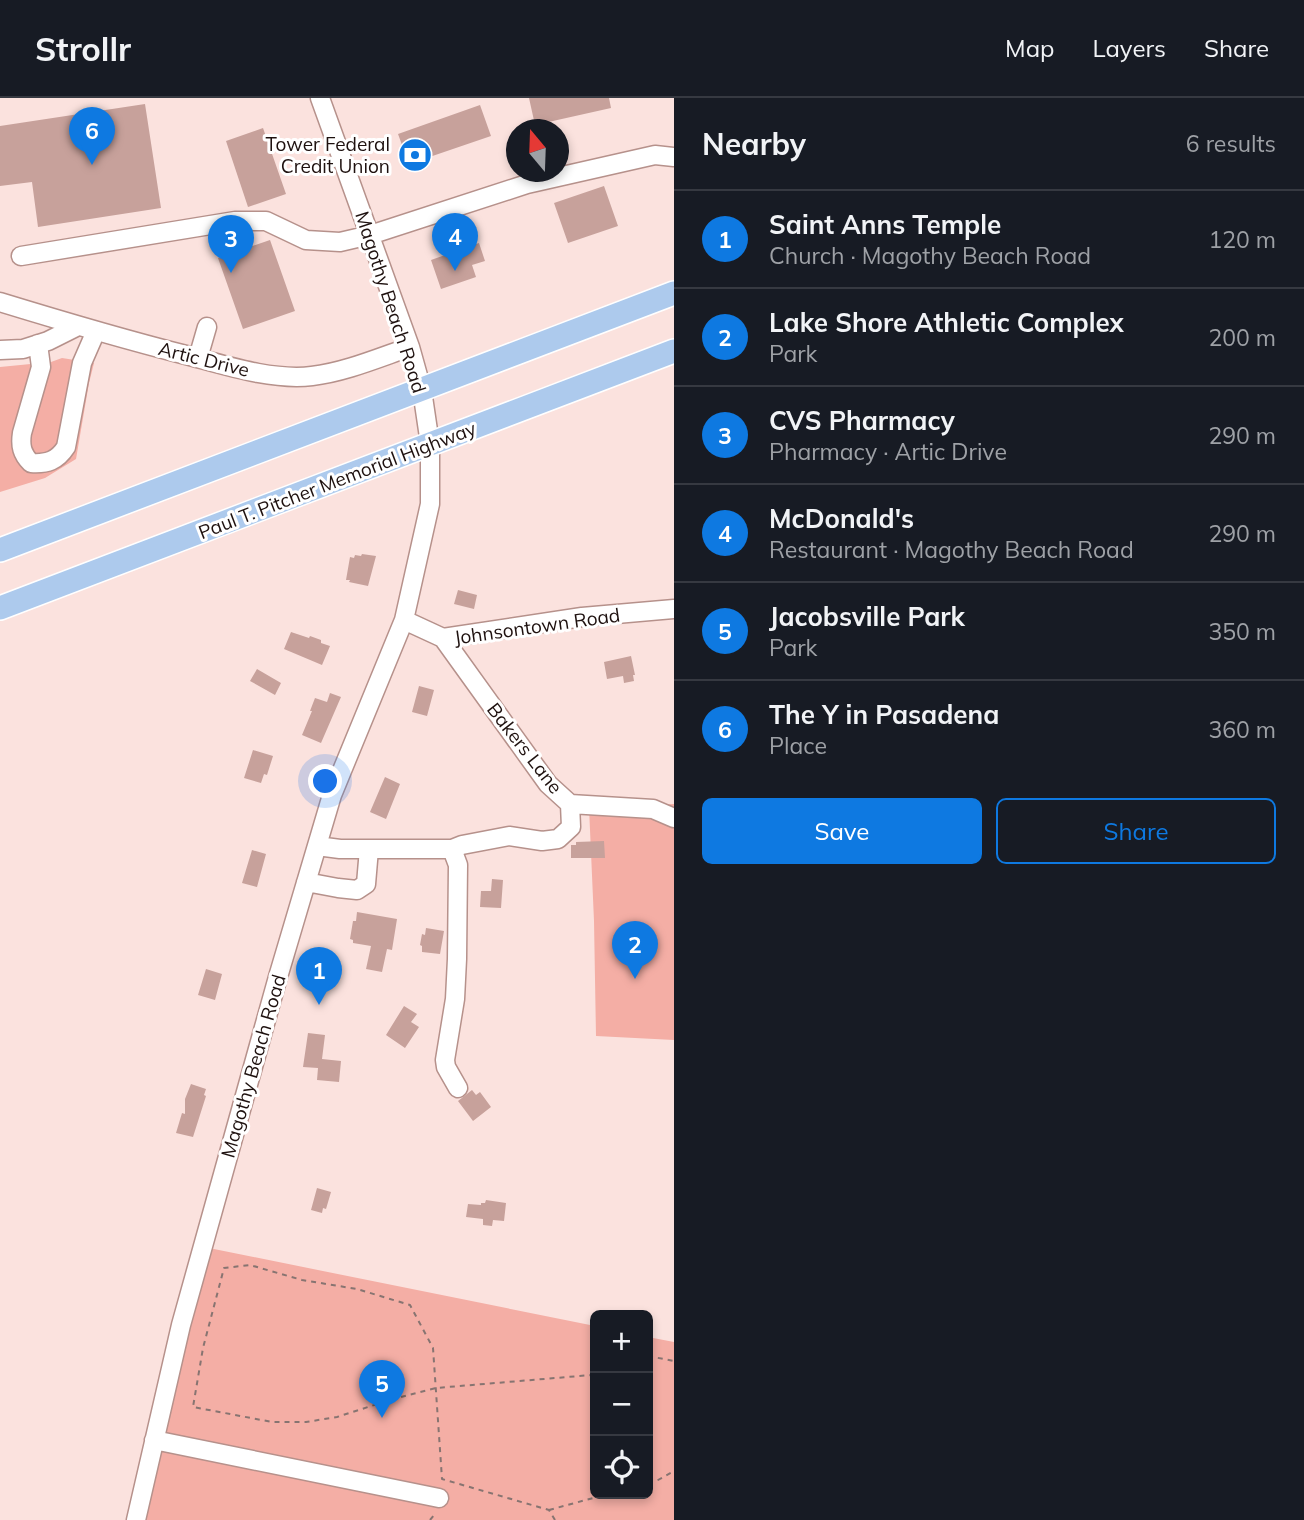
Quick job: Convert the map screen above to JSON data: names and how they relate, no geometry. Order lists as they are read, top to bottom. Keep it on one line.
{"streets":{"main road":["Paul T. Pitcher Memorial Highway"],"street":["Magothy Beach Road","Artic Drive","Johnsontown Road","Bakers Lane"]},"crossings":[["Magothy Beach Road","Artic Drive"],["Magothy Beach Road","Paul T. Pitcher Memorial Highway"],["Magothy Beach Road","Johnsontown Road"],["Johnsontown Road","Bakers Lane"]],"places":{"bank":["Tower Federal Credit Union"]},"north":"top","page":{"header":"Strollr","nav":["Map","Layers","Share"],"heading":["Nearby","6 results"],"pins":["6","4","3","2","1","5"],"list":[{"mark":"1","name":"Saint Anns Temple","note":"Church · Magothy Beach Road","value":"120 m"},{"mark":"2","name":"Lake Shore Athletic Complex","note":"Park","value":"200 m"},{"mark":"3","name":"CVS Pharmacy","note":"Pharmacy · Artic Drive","value":"290 m"},{"mark":"4","name":"McDonald's","note":"Restaurant · Magothy Beach Road","value":"290 m"},{"mark":"5","name":"Jacobsville Park","note":"Park","value":"350 m"},{"mark":"6","name":"The Y in Pasadena","note":"Place","value":"360 m"}],"buttons":["Save","Share"],"map_buttons":["+","−"]}}
